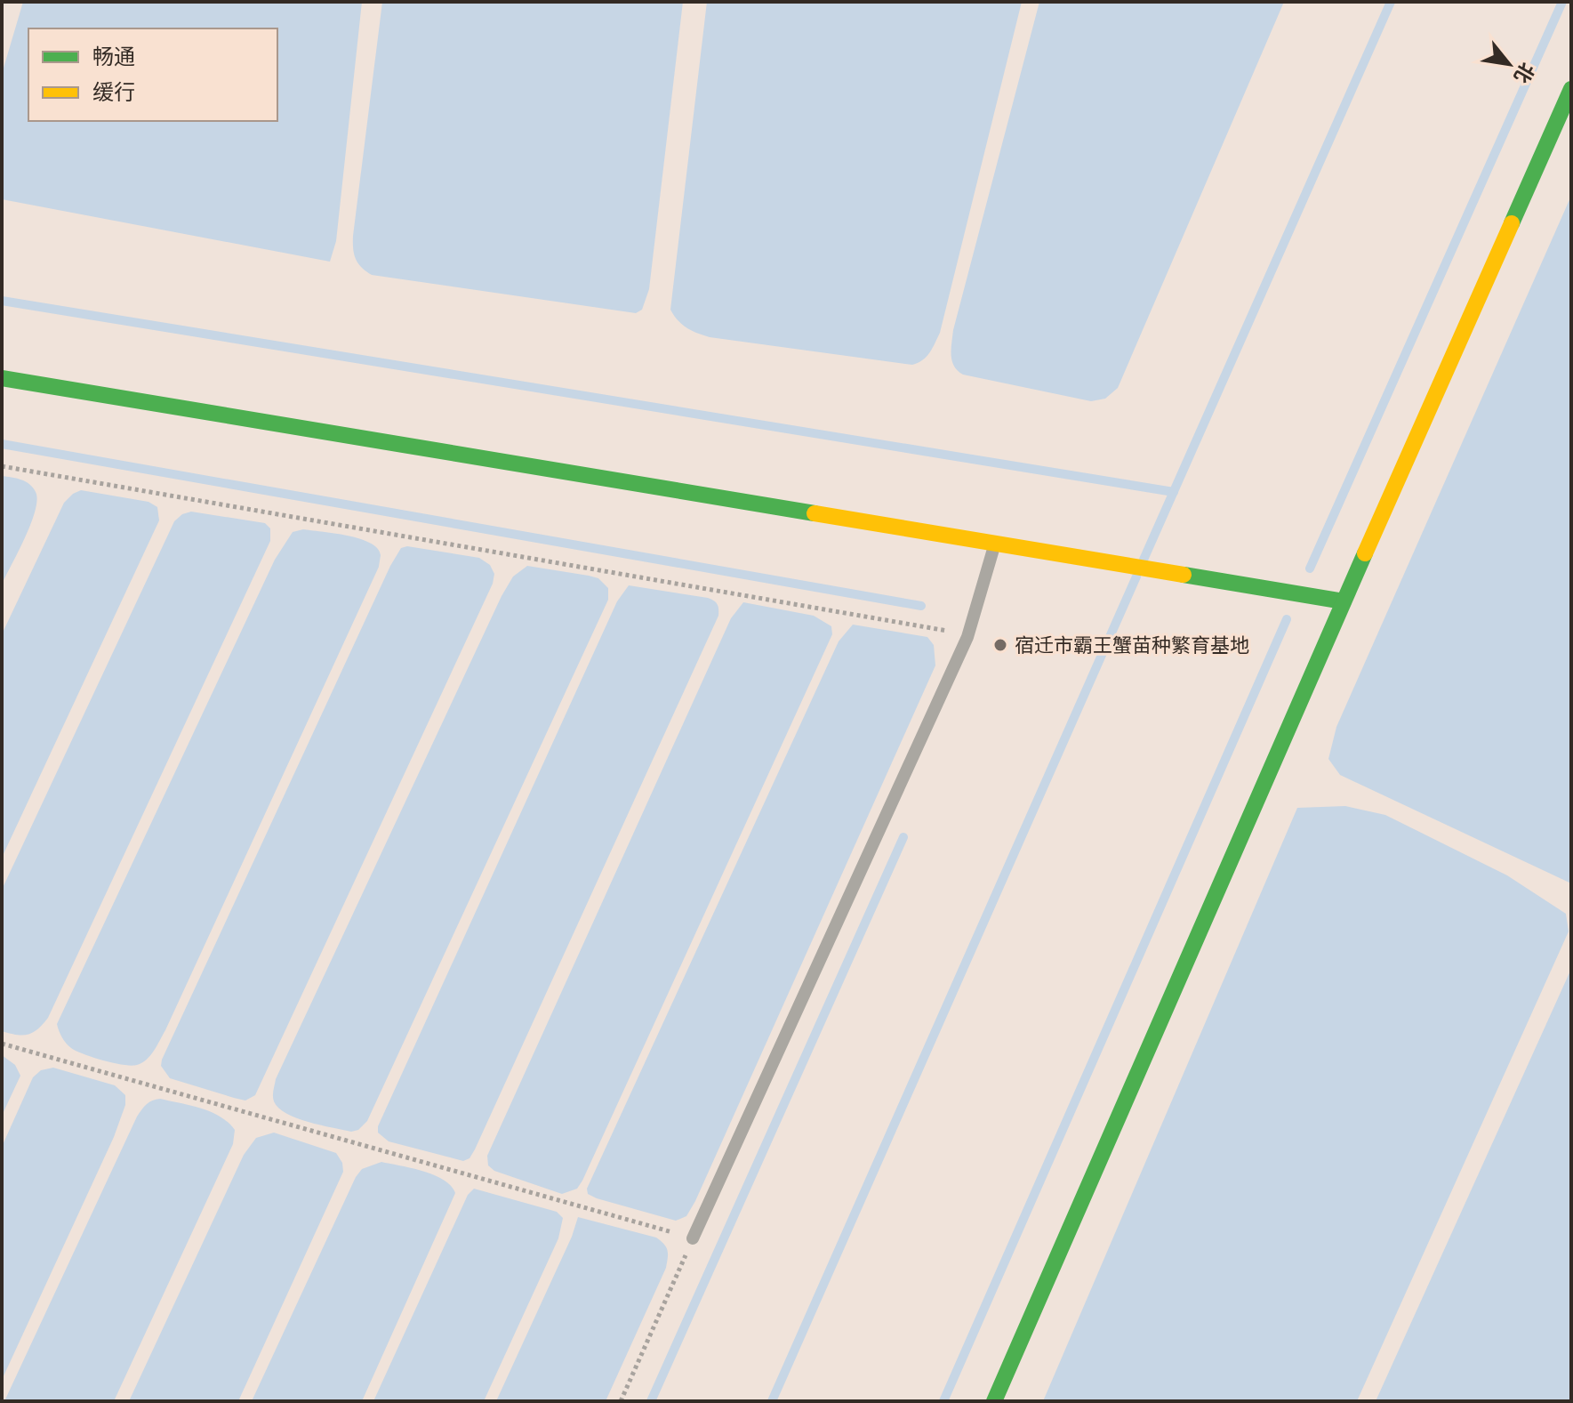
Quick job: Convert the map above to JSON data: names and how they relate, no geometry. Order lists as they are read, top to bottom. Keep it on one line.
{"places":["宿迁市霸王蟹苗种繁育基地"],"legend":["畅通","缓行"],"north":"bottom right"}
